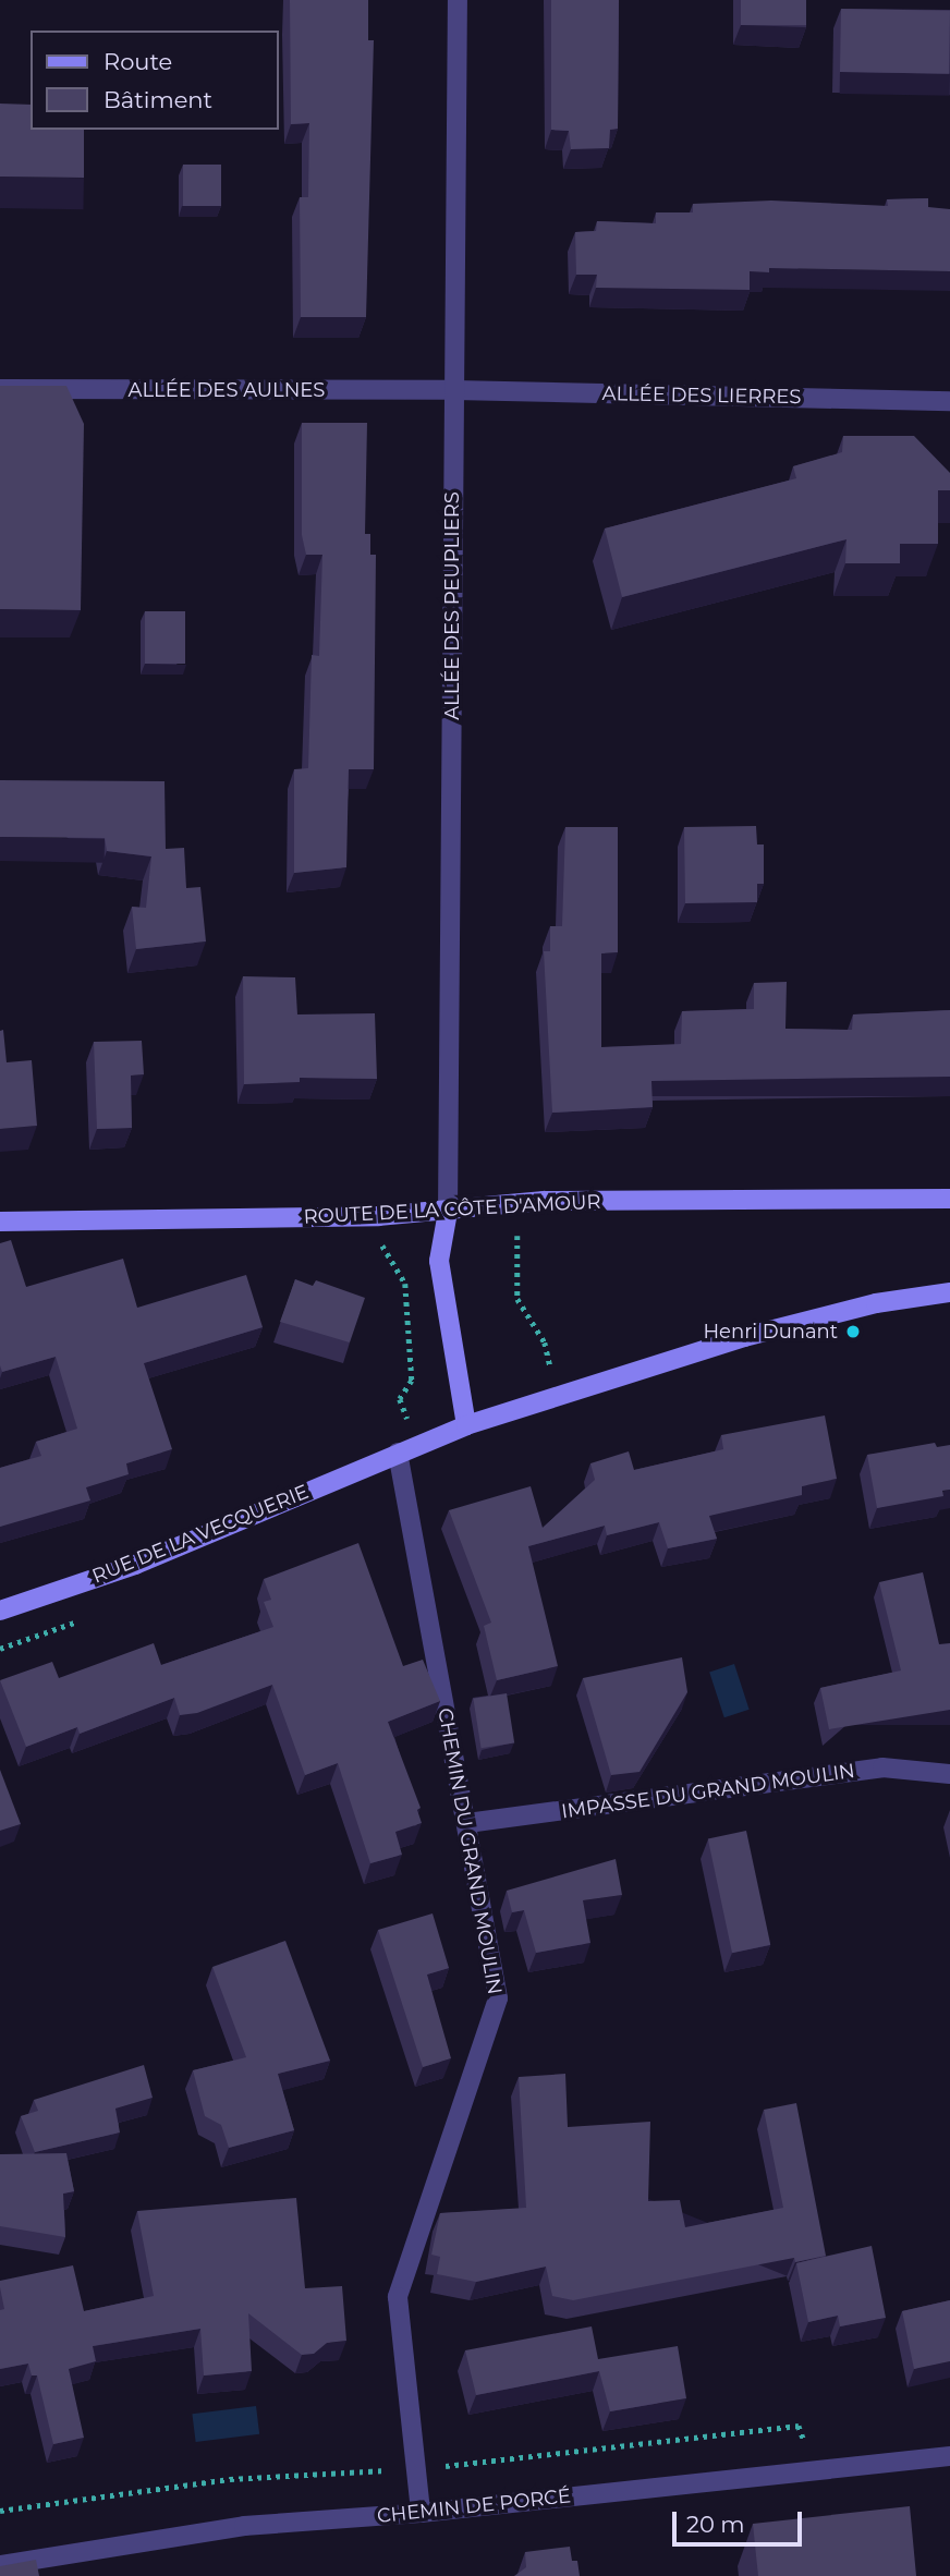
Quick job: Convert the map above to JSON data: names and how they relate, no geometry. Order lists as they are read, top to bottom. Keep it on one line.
{"streets":{"main road":["ROUTE DE LA CÔTE D'AMOUR","RUE DE LA VECQUERIE"],"street":["ALLÉE DES AULNES","ALLÉE DES LIERRES","ALLÉE DES PEUPLIERS","IMPASSE DU GRAND MOULIN","CHEMIN DU GRAND MOULIN","CHEMIN DE PORCÉ"]},"crossings":[["ALLÉE DES AULNES","ALLÉE DES LIERRES"],["ALLÉE DES AULNES","ALLÉE DES PEUPLIERS"],["ALLÉE DES LIERRES","ALLÉE DES PEUPLIERS"],["ALLÉE DES PEUPLIERS","ROUTE DE LA CÔTE D'AMOUR"],["RUE DE LA VECQUERIE","CHEMIN DU GRAND MOULIN"],["IMPASSE DU GRAND MOULIN","CHEMIN DU GRAND MOULIN"],["CHEMIN DU GRAND MOULIN","CHEMIN DE PORCÉ"]],"places":["Henri Dunant"],"legend":["Route","Bâtiment"],"scale_bar":"20 m"}
